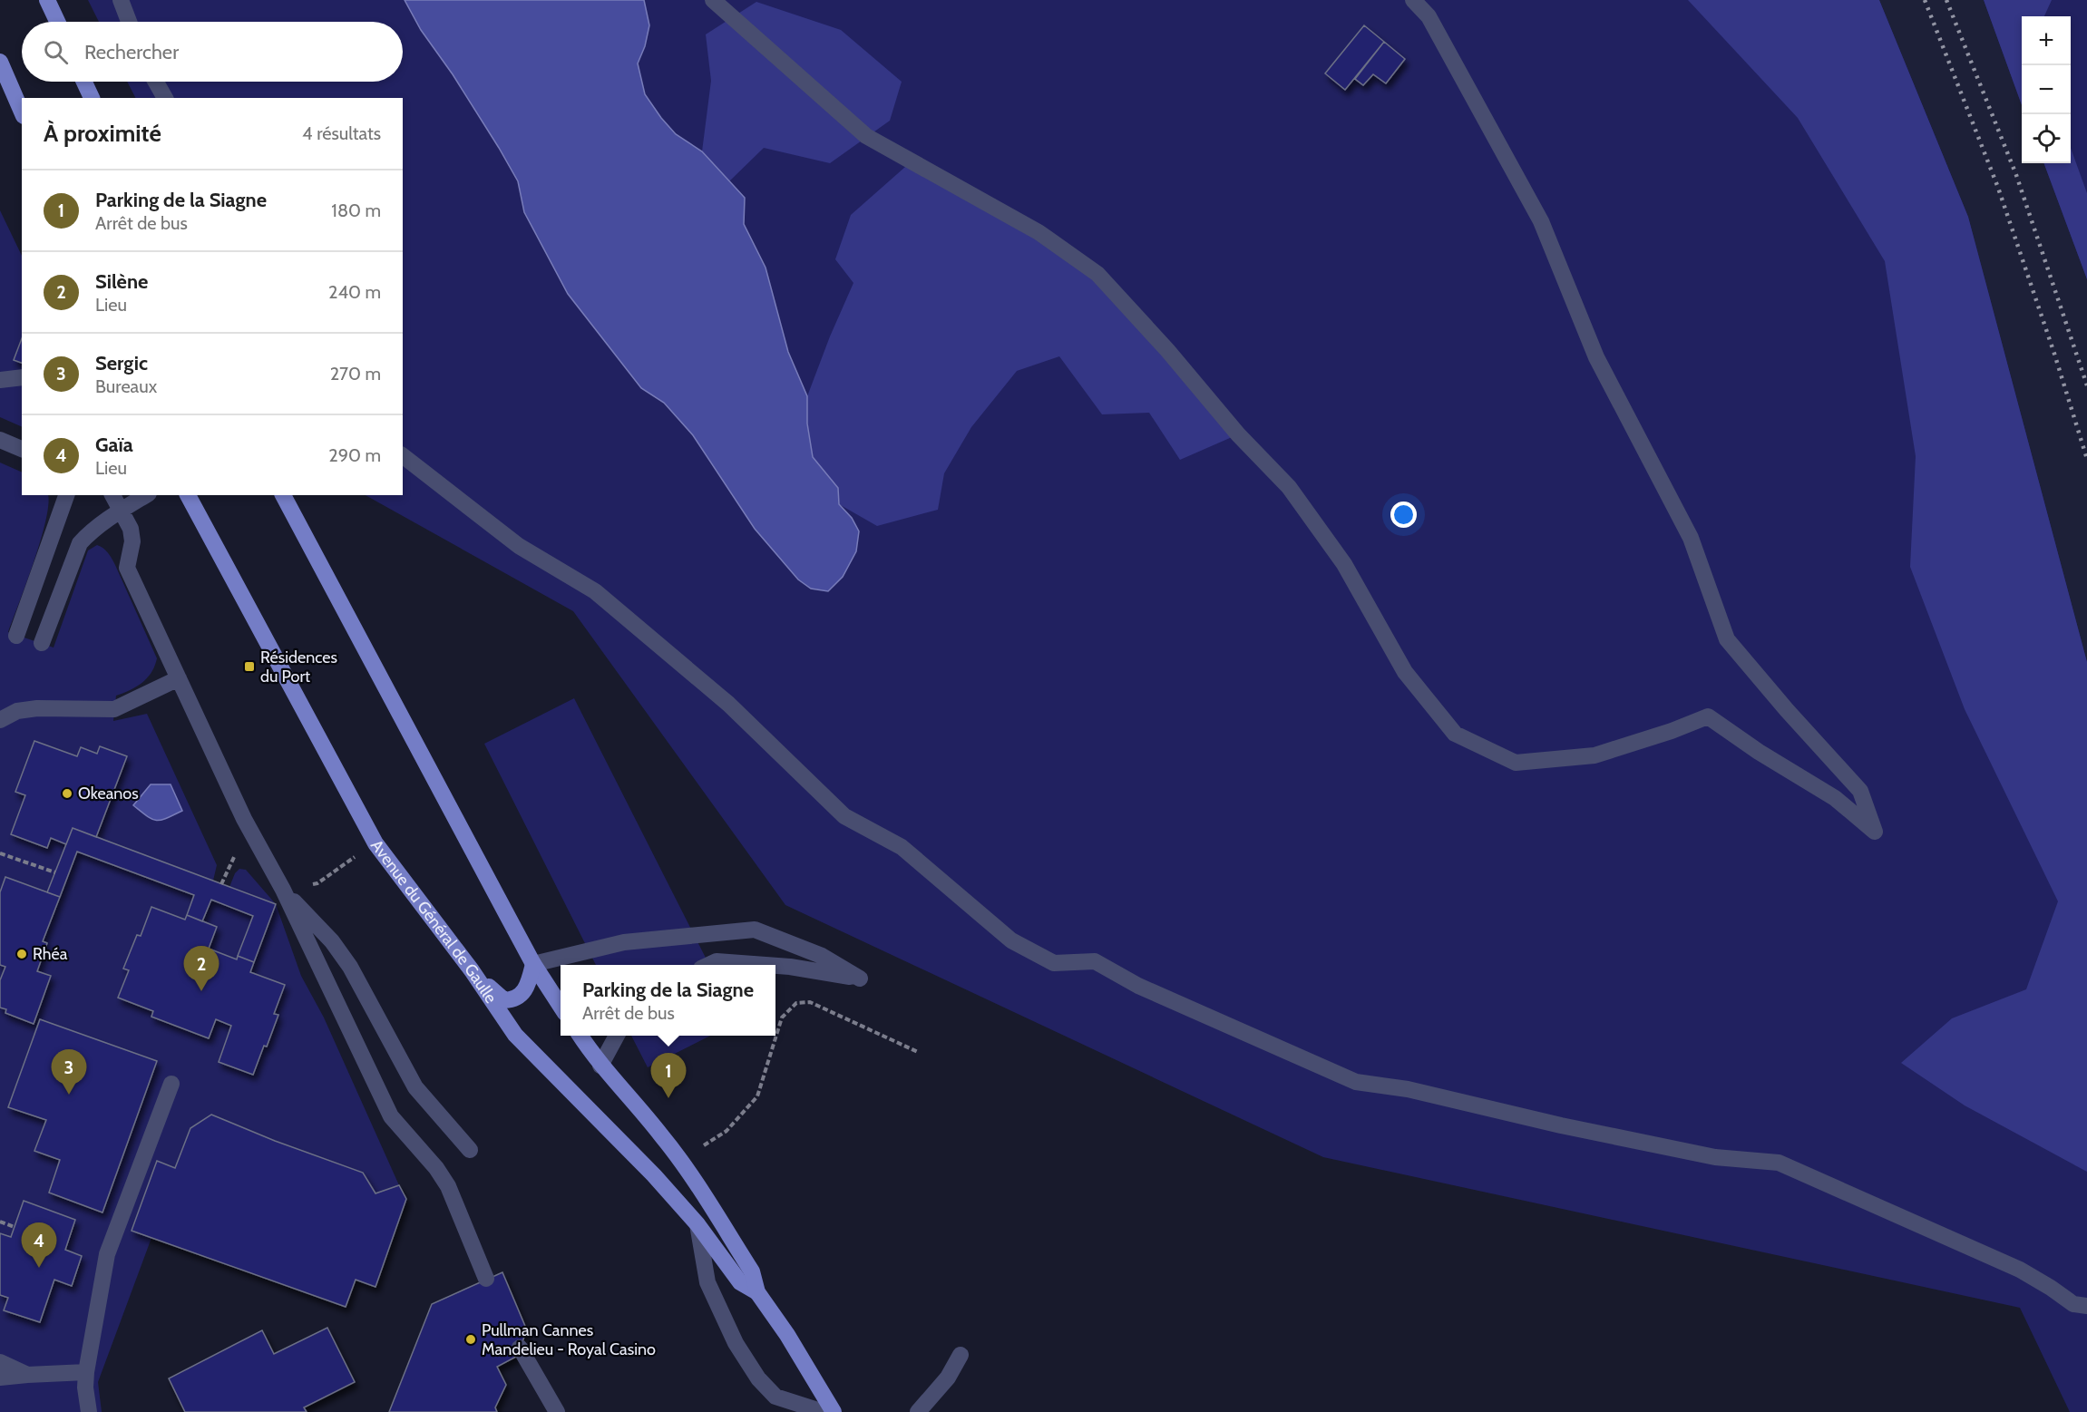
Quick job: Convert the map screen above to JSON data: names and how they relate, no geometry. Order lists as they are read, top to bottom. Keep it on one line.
{"streets":{"main road":["Avenue du Général de Gaulle"]},"places":{"transit":["Résidences du Port"],"other":["Okeanos","Rhéa","Pullman Cannes Mandelieu - Royal Casino"]},"page":{"map_buttons":["+","−"],"search":"Rechercher","heading":["À proximité","4 résultats"],"list":[{"mark":"1","name":"Parking de la Siagne","note":"Arrêt de bus","value":"180 m"},{"mark":"2","name":"Silène","note":"Lieu","value":"240 m"},{"mark":"3","name":"Sergic","note":"Bureaux","value":"270 m"},{"mark":"4","name":"Gaïa","note":"Lieu","value":"290 m"}],"pins":["2","3","1","4"],"popup":["Parking de la Siagne","Arrêt de bus"]}}
